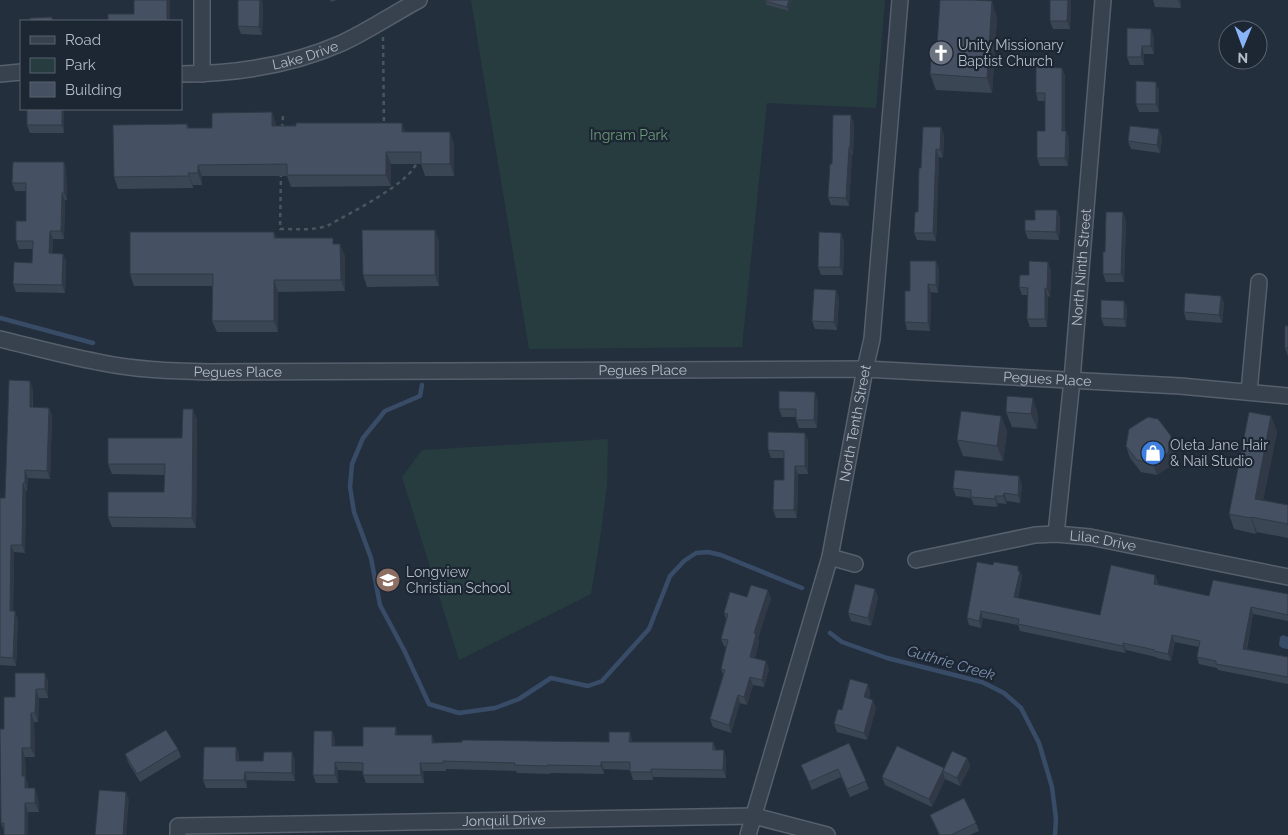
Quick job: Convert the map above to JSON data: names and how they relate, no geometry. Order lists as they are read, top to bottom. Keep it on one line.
{"streets":{"street":["Lake Drive","North Ninth Street","Pegues Place","North Tenth Street","Lilac Drive","Jonquil Drive"]},"crossings":[["North Ninth Street","Pegues Place"],["North Ninth Street","Lilac Drive"],["Pegues Place","North Tenth Street"],["North Tenth Street","Jonquil Drive"]],"water":["Guthrie Creek"],"parks":["Ingram Park"],"places":{"church":["Unity Missionary Baptist Church"],"shop":["Oleta Jane Hair & Nail Studio"],"school or university":["Longview Christian School"]},"legend":["Road","Park","Building"],"north":"bottom"}
